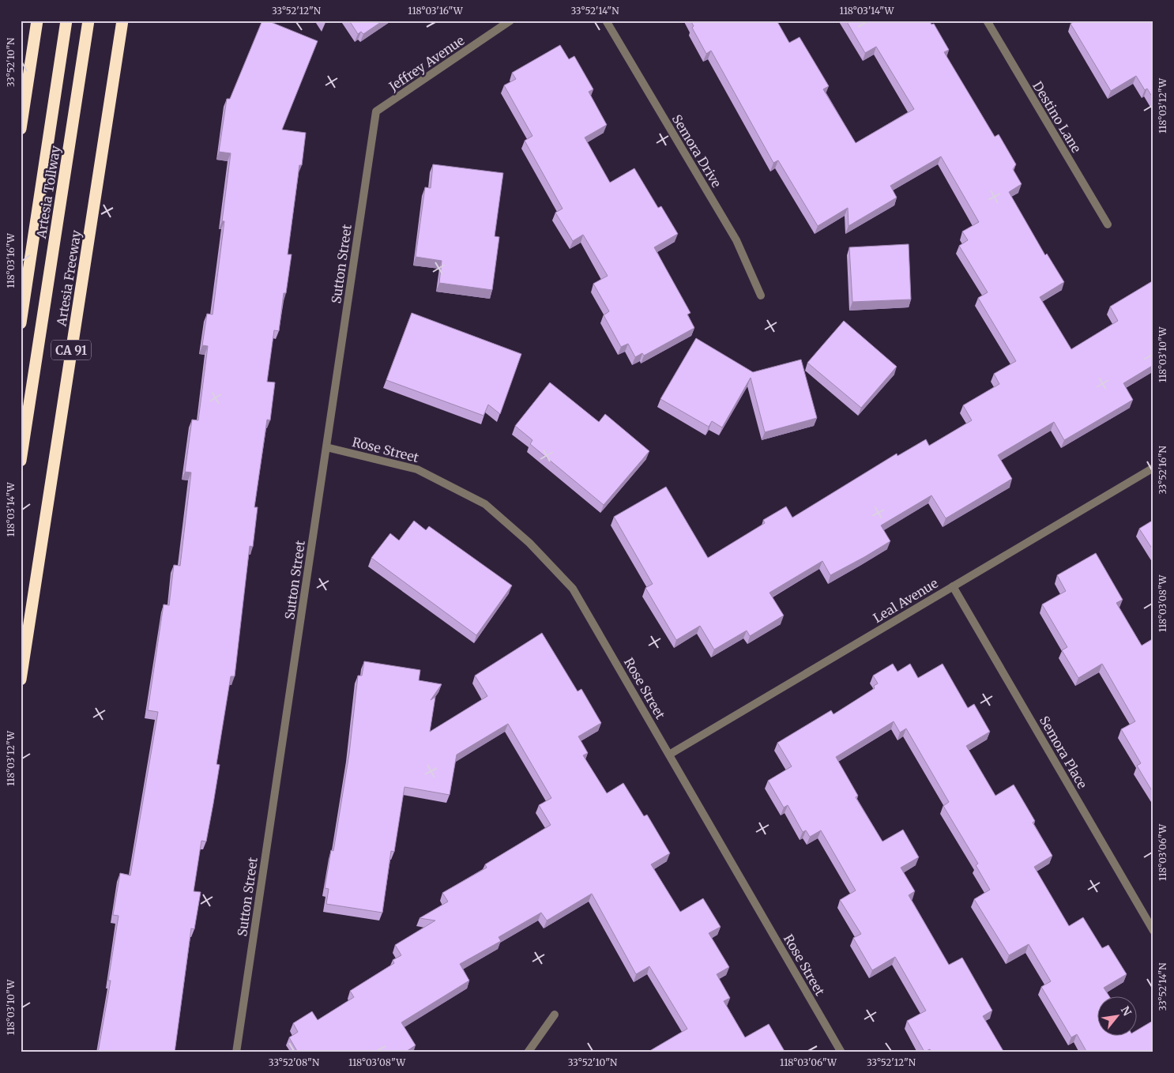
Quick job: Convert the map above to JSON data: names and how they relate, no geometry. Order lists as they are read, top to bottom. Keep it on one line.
{"streets":{"highway":["Artesia Tollway","Artesia Freeway","CA 91"],"street":["Jeffrey Avenue","Destino Lane","Semora Drive","Sutton Street","Rose Street","Leal Avenue","Semora Place"]},"crossings":[["Jeffrey Avenue","Sutton Street"],["Sutton Street","Rose Street"],["Rose Street","Leal Avenue"],["Leal Avenue","Semora Place"]],"north":"top right","coordinates":["33°52'12\"N","118°03'16\"W","33°52'14\"N","118°03'14\"W","33°52'10\"N","118°03'12\"W","118°03'10\"W","33°52'16\"N","118°03'08\"W","118°03'06\"W","33°52'08\"N"]}
